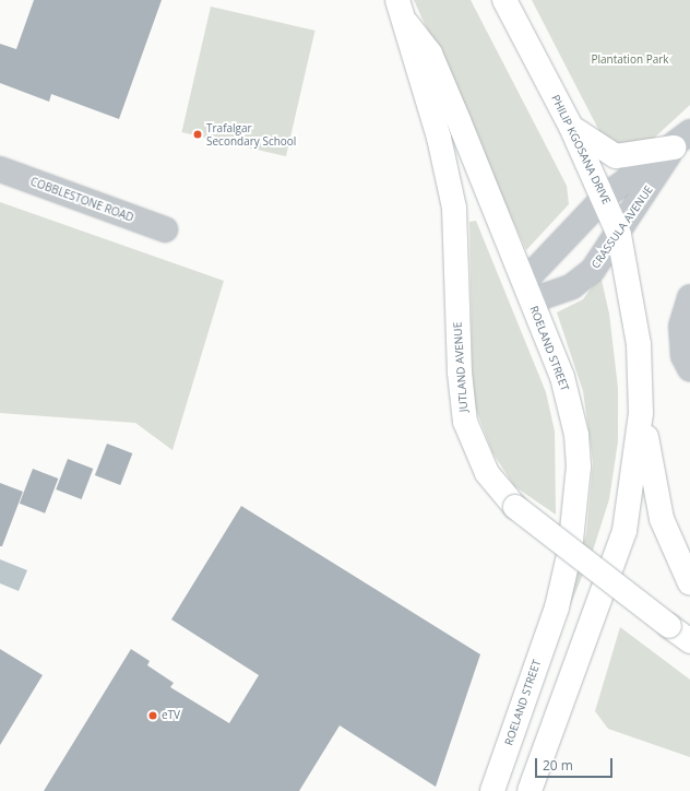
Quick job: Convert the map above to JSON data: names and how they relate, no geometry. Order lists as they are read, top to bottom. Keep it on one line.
{"streets":{"main road":["PHILIP KGOSANA DRIVE","ROELAND STREET","JUTLAND AVENUE"],"street":["COBBLESTONE ROAD","CRASSULA AVENUE"]},"crossings":[["PHILIP KGOSANA DRIVE","CRASSULA AVENUE"],["CRASSULA AVENUE","ROELAND STREET"],["ROELAND STREET","JUTLAND AVENUE"]],"parks":["Plantation Park"],"places":["Trafalgar Secondary School","eTV"],"scale_bar":"20 m"}
